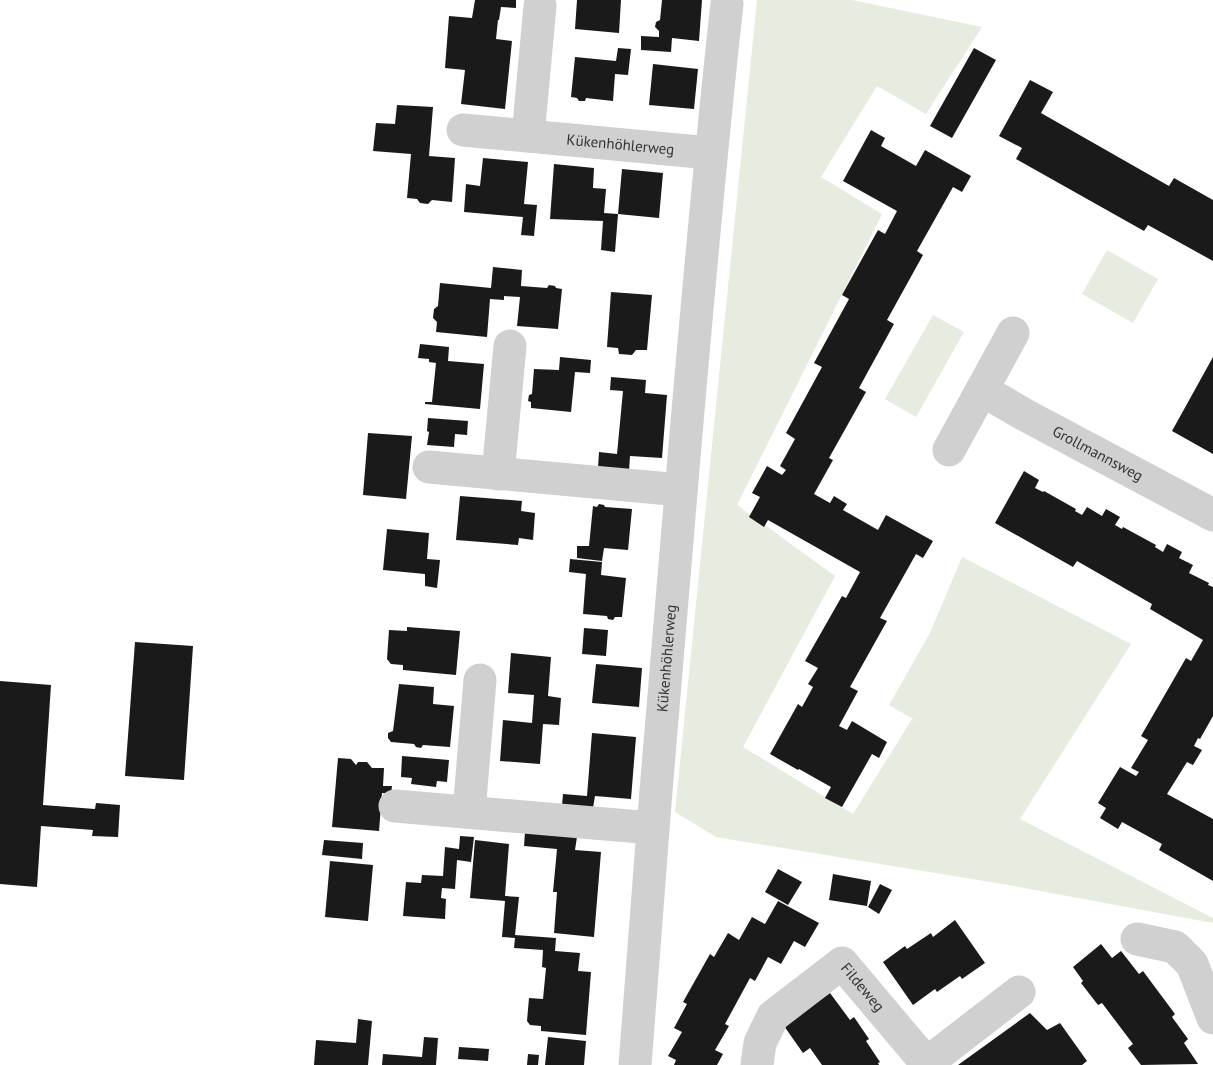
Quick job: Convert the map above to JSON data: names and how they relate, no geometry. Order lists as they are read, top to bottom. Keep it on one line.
{"streets":{"street":["Kükenhöhlerweg","Grollmannsweg","Fildeweg"]}}
